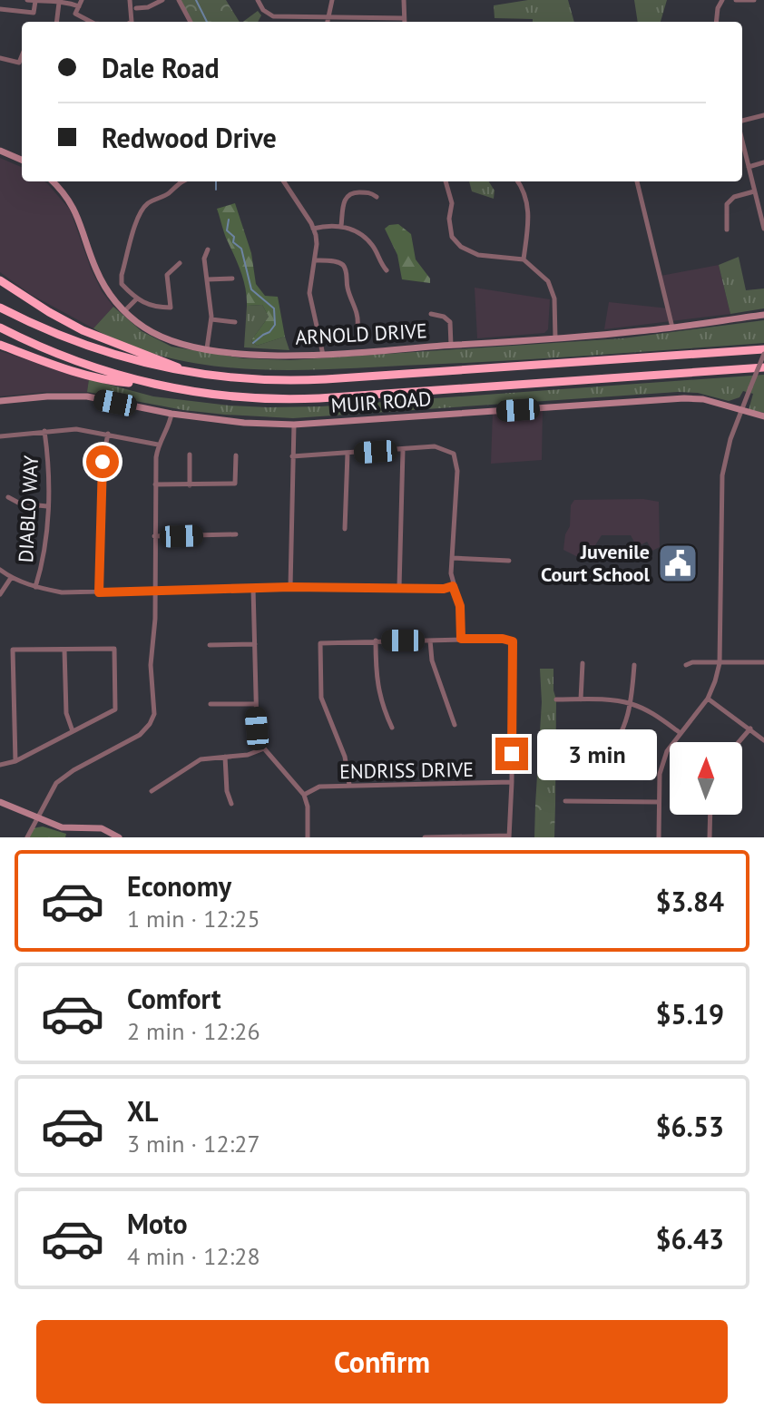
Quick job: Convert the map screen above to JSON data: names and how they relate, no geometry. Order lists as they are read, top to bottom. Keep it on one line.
{"streets":{"street":["ARNOLD DRIVE","MUIR ROAD","DIABLO WAY","ENDRISS DRIVE"]},"places":{"public building":["Juvenile Court School"]},"north":"top","page":{"banner":["Dale Road","Redwood Drive"],"bubble":"3 min","list":[{"name":"Economy","note":"1 min · 12:25","value":"$3.84"},{"name":"Comfort","note":"2 min · 12:26","value":"$5.19"},{"name":"XL","note":"3 min · 12:27","value":"$6.53"},{"name":"Moto","note":"4 min · 12:28","value":"$6.43"}],"buttons":"Confirm"}}
